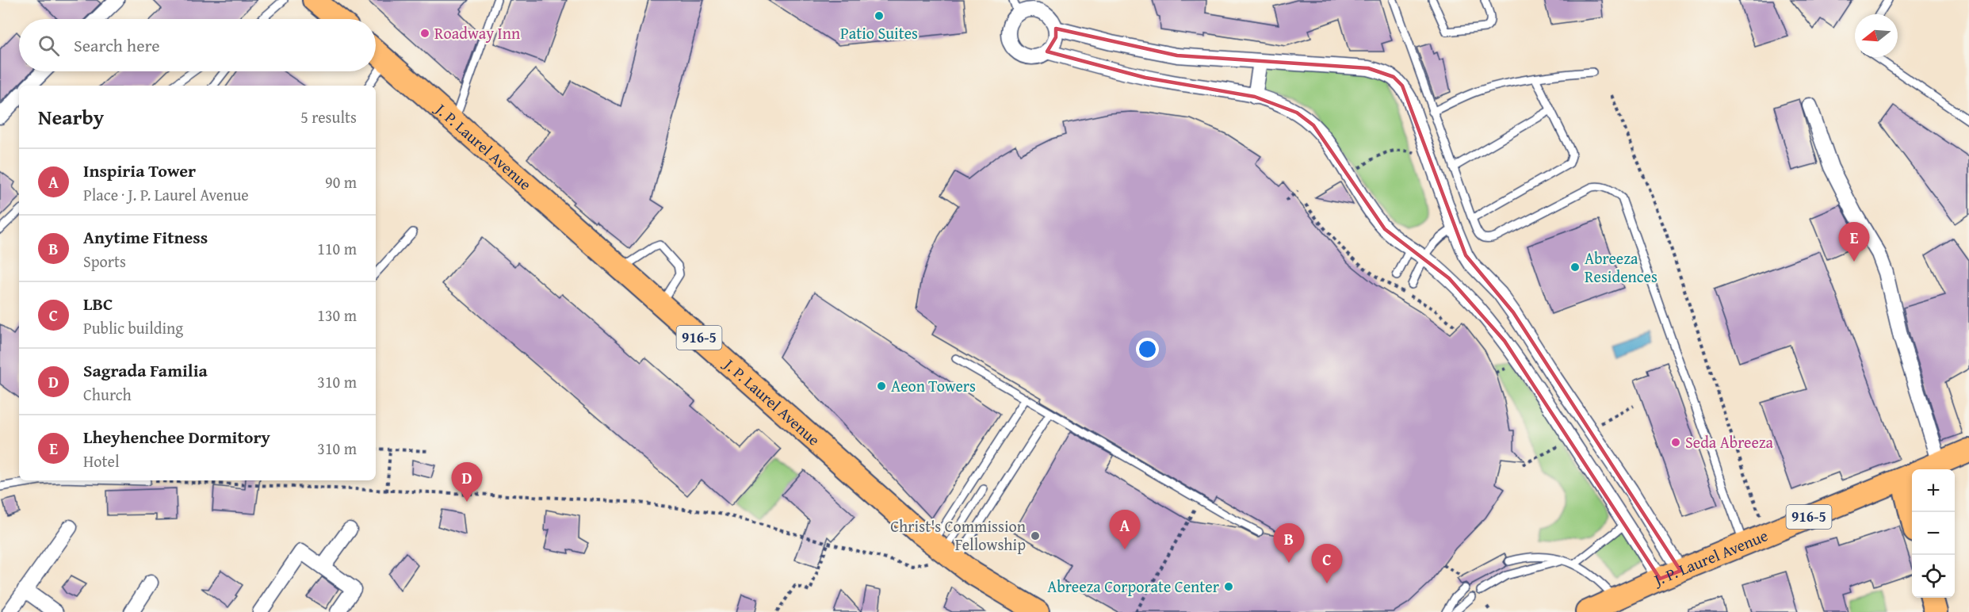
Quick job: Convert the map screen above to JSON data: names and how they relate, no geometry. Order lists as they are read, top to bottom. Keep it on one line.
{"streets":{"main road":["J. P. Laurel Avenue","916-5"]},"places":["Patio Suites","Roadway Inn","Abreeza Residences","Aeon Towers","Seda Abreeza","Christ's Commission Fellowship","Abreeza Corporate Center"],"north":"left","page":{"search":"Search here","heading":["Nearby","5 results"],"list":[{"mark":"A","name":"Inspiria Tower","note":"Place · J. P. Laurel Avenue","value":"90 m"},{"mark":"B","name":"Anytime Fitness","note":"Sports","value":"110 m"},{"mark":"C","name":"LBC","note":"Public building","value":"130 m"},{"mark":"D","name":"Sagrada Familia","note":"Church","value":"310 m"},{"mark":"E","name":"Lheyhenchee Dormitory","note":"Hotel","value":"310 m"}],"pins":["E","D","A","B","C"],"map_buttons":["+","−"]}}
